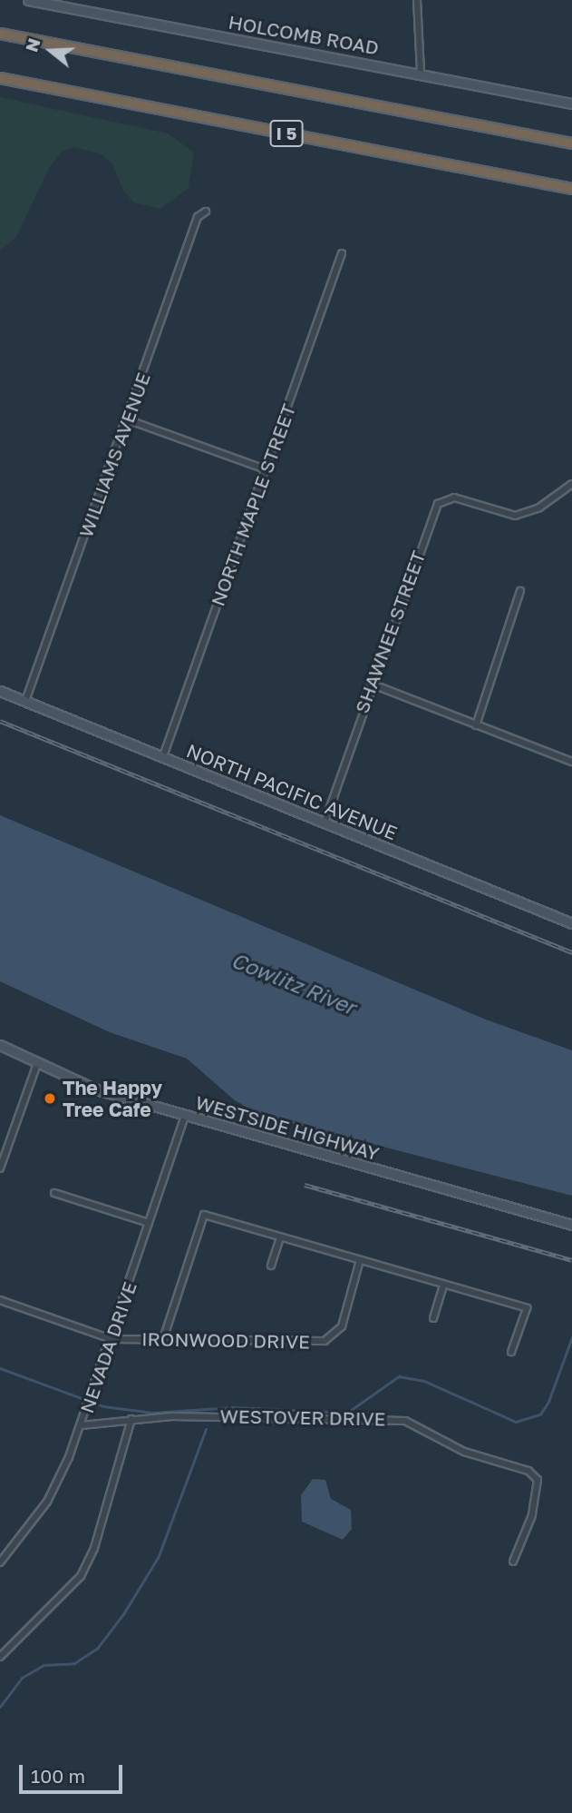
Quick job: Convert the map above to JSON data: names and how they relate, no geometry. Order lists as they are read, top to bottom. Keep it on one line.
{"streets":{"highway":["I 5"],"street":["HOLCOMB ROAD","WILLIAMS AVENUE","NORTH MAPLE STREET","SHAWNEE STREET","NORTH PACIFIC AVENUE","WESTSIDE HIGHWAY","IRONWOOD DRIVE","NEVADA DRIVE","WESTOVER DRIVE"]},"crossings":[["WILLIAMS AVENUE","NORTH PACIFIC AVENUE"],["NORTH MAPLE STREET","NORTH PACIFIC AVENUE"],["SHAWNEE STREET","NORTH PACIFIC AVENUE"],["WESTSIDE HIGHWAY","NEVADA DRIVE"],["IRONWOOD DRIVE","NEVADA DRIVE"],["NEVADA DRIVE","WESTOVER DRIVE"]],"water":["Cowlitz River"],"places":["The Happy Tree Cafe"],"scale_bar":"100 m","north":"left"}
